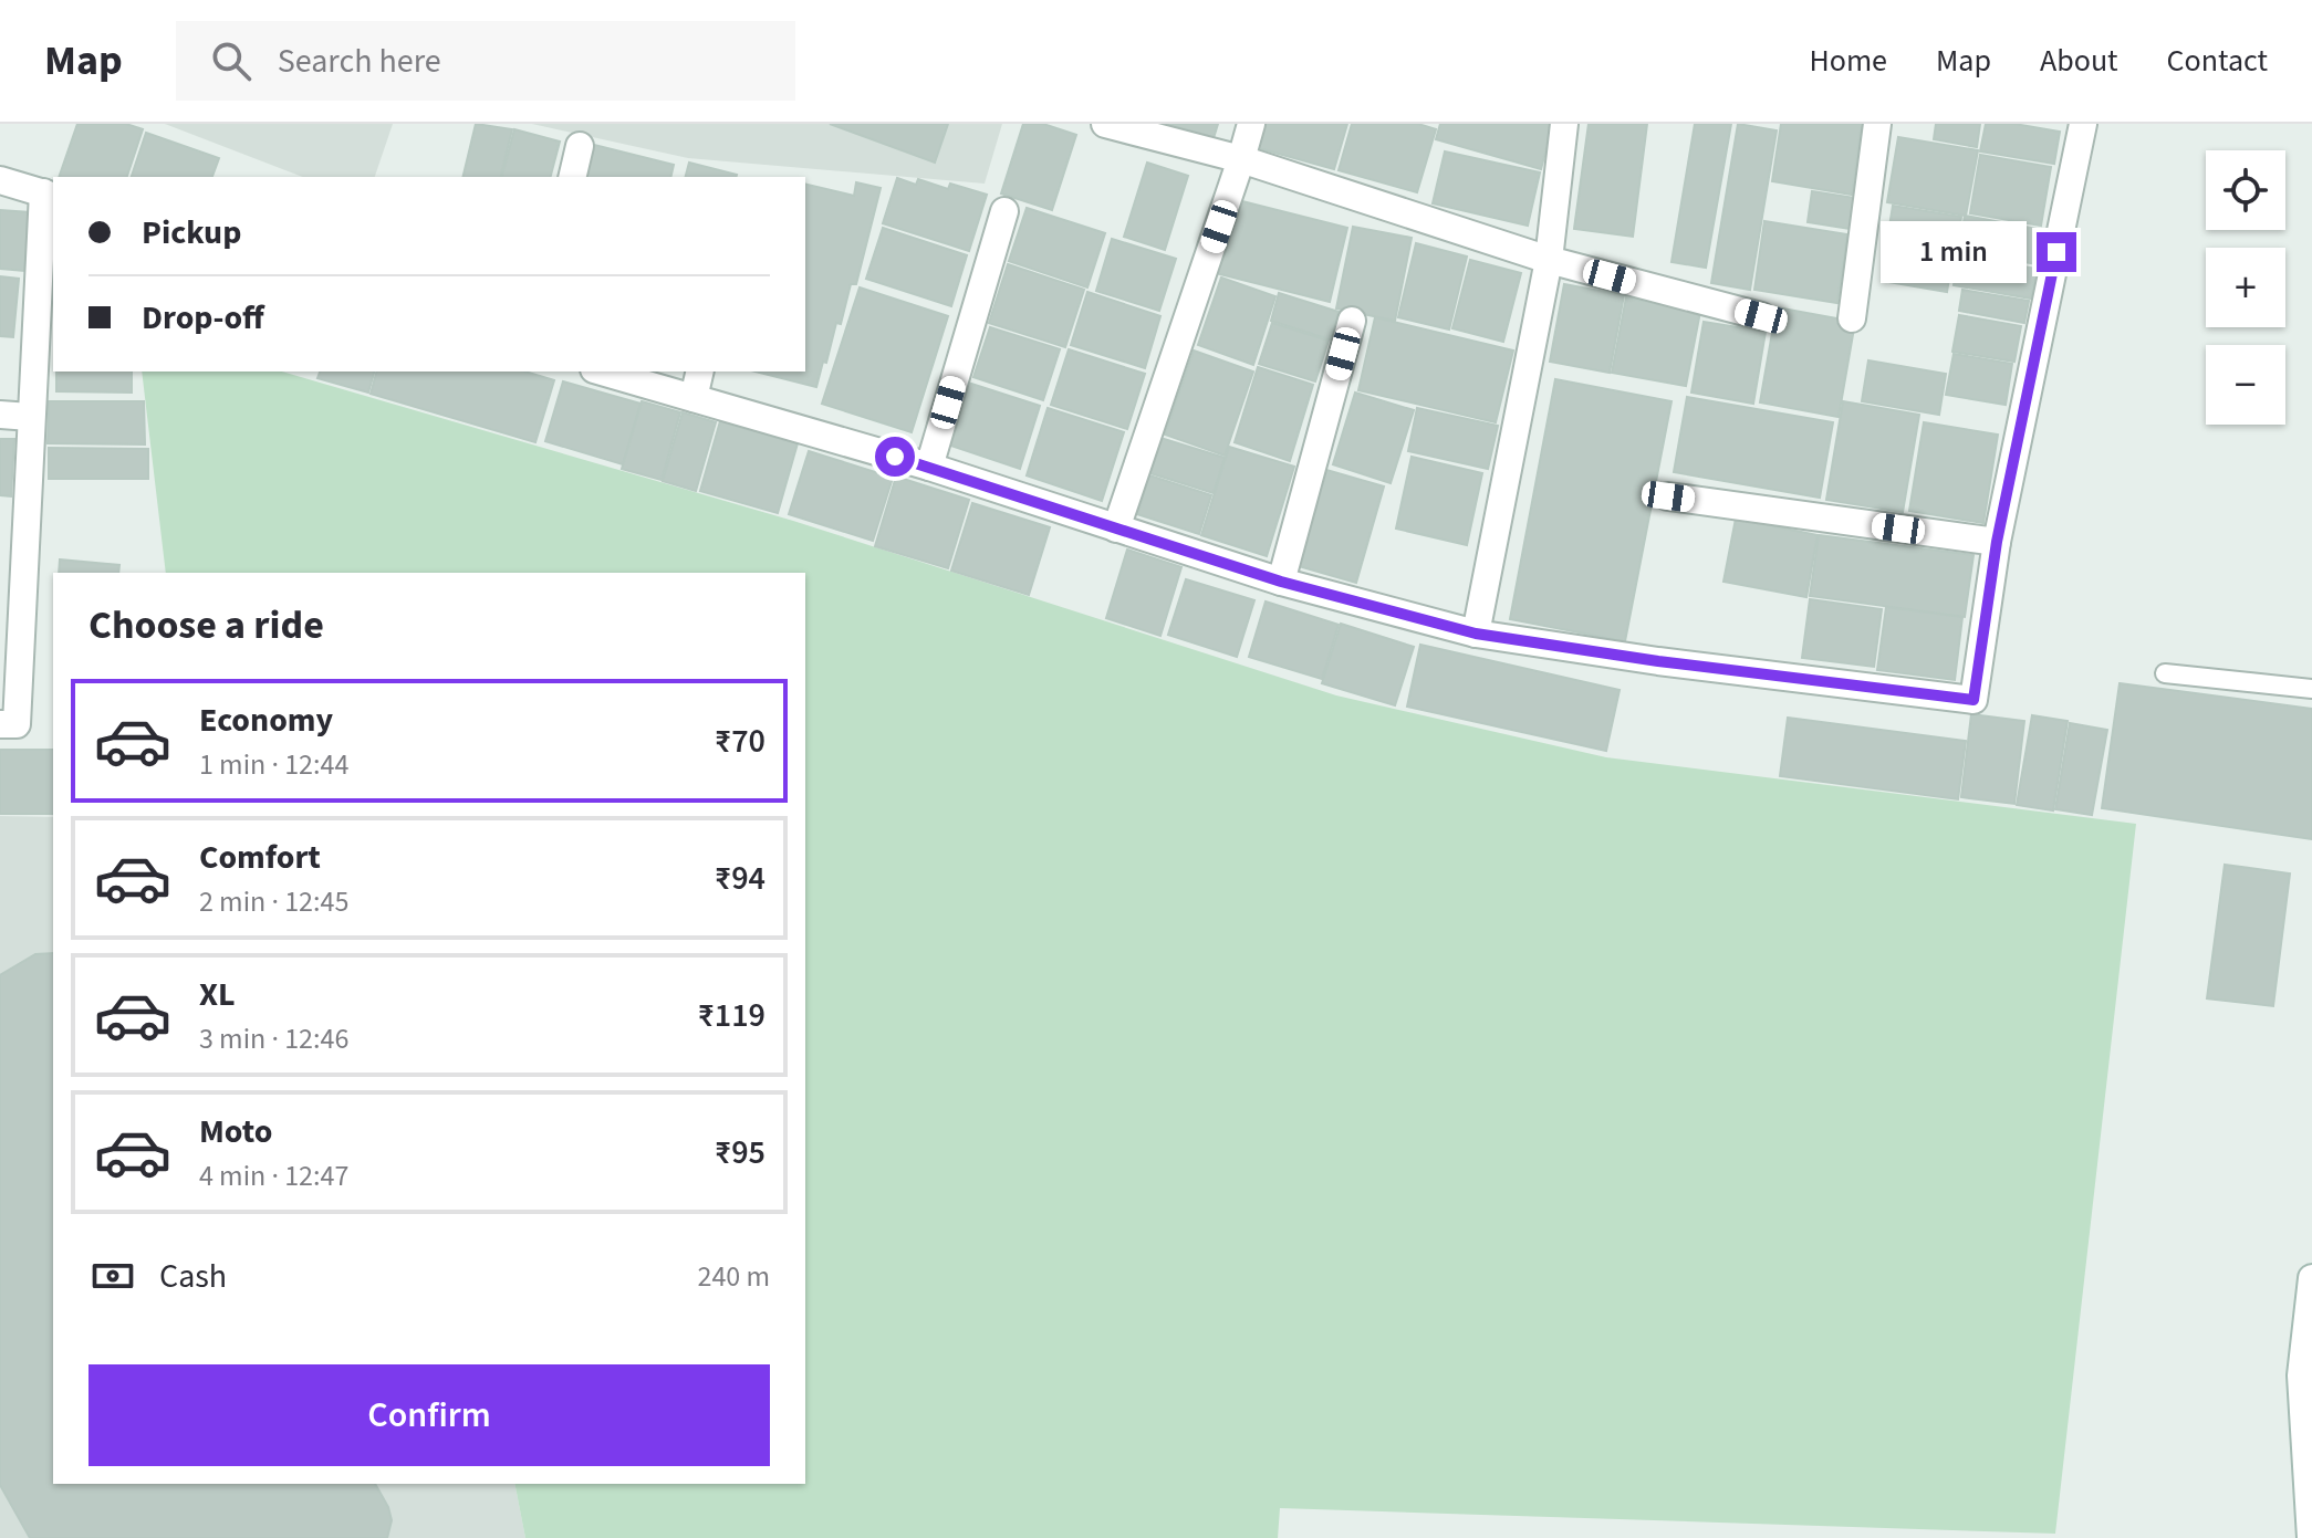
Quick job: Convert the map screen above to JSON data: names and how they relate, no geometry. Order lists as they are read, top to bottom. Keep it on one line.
{"page":{"header":"Map","search":"Search here","nav":["Home","Map","About","Contact"],"map_buttons":["+","−"],"banner":["Pickup","Drop-off"],"bubble":"1 min","heading":"Choose a ride","list":[{"name":"Economy","note":"1 min · 12:44","value":"₹70"},{"name":"Comfort","note":"2 min · 12:45","value":"₹94"},{"name":"XL","note":"3 min · 12:46","value":"₹119"},{"name":"Moto","note":"4 min · 12:47","value":"₹95"}],"pay":["Cash","240 m"],"buttons":"Confirm"}}
